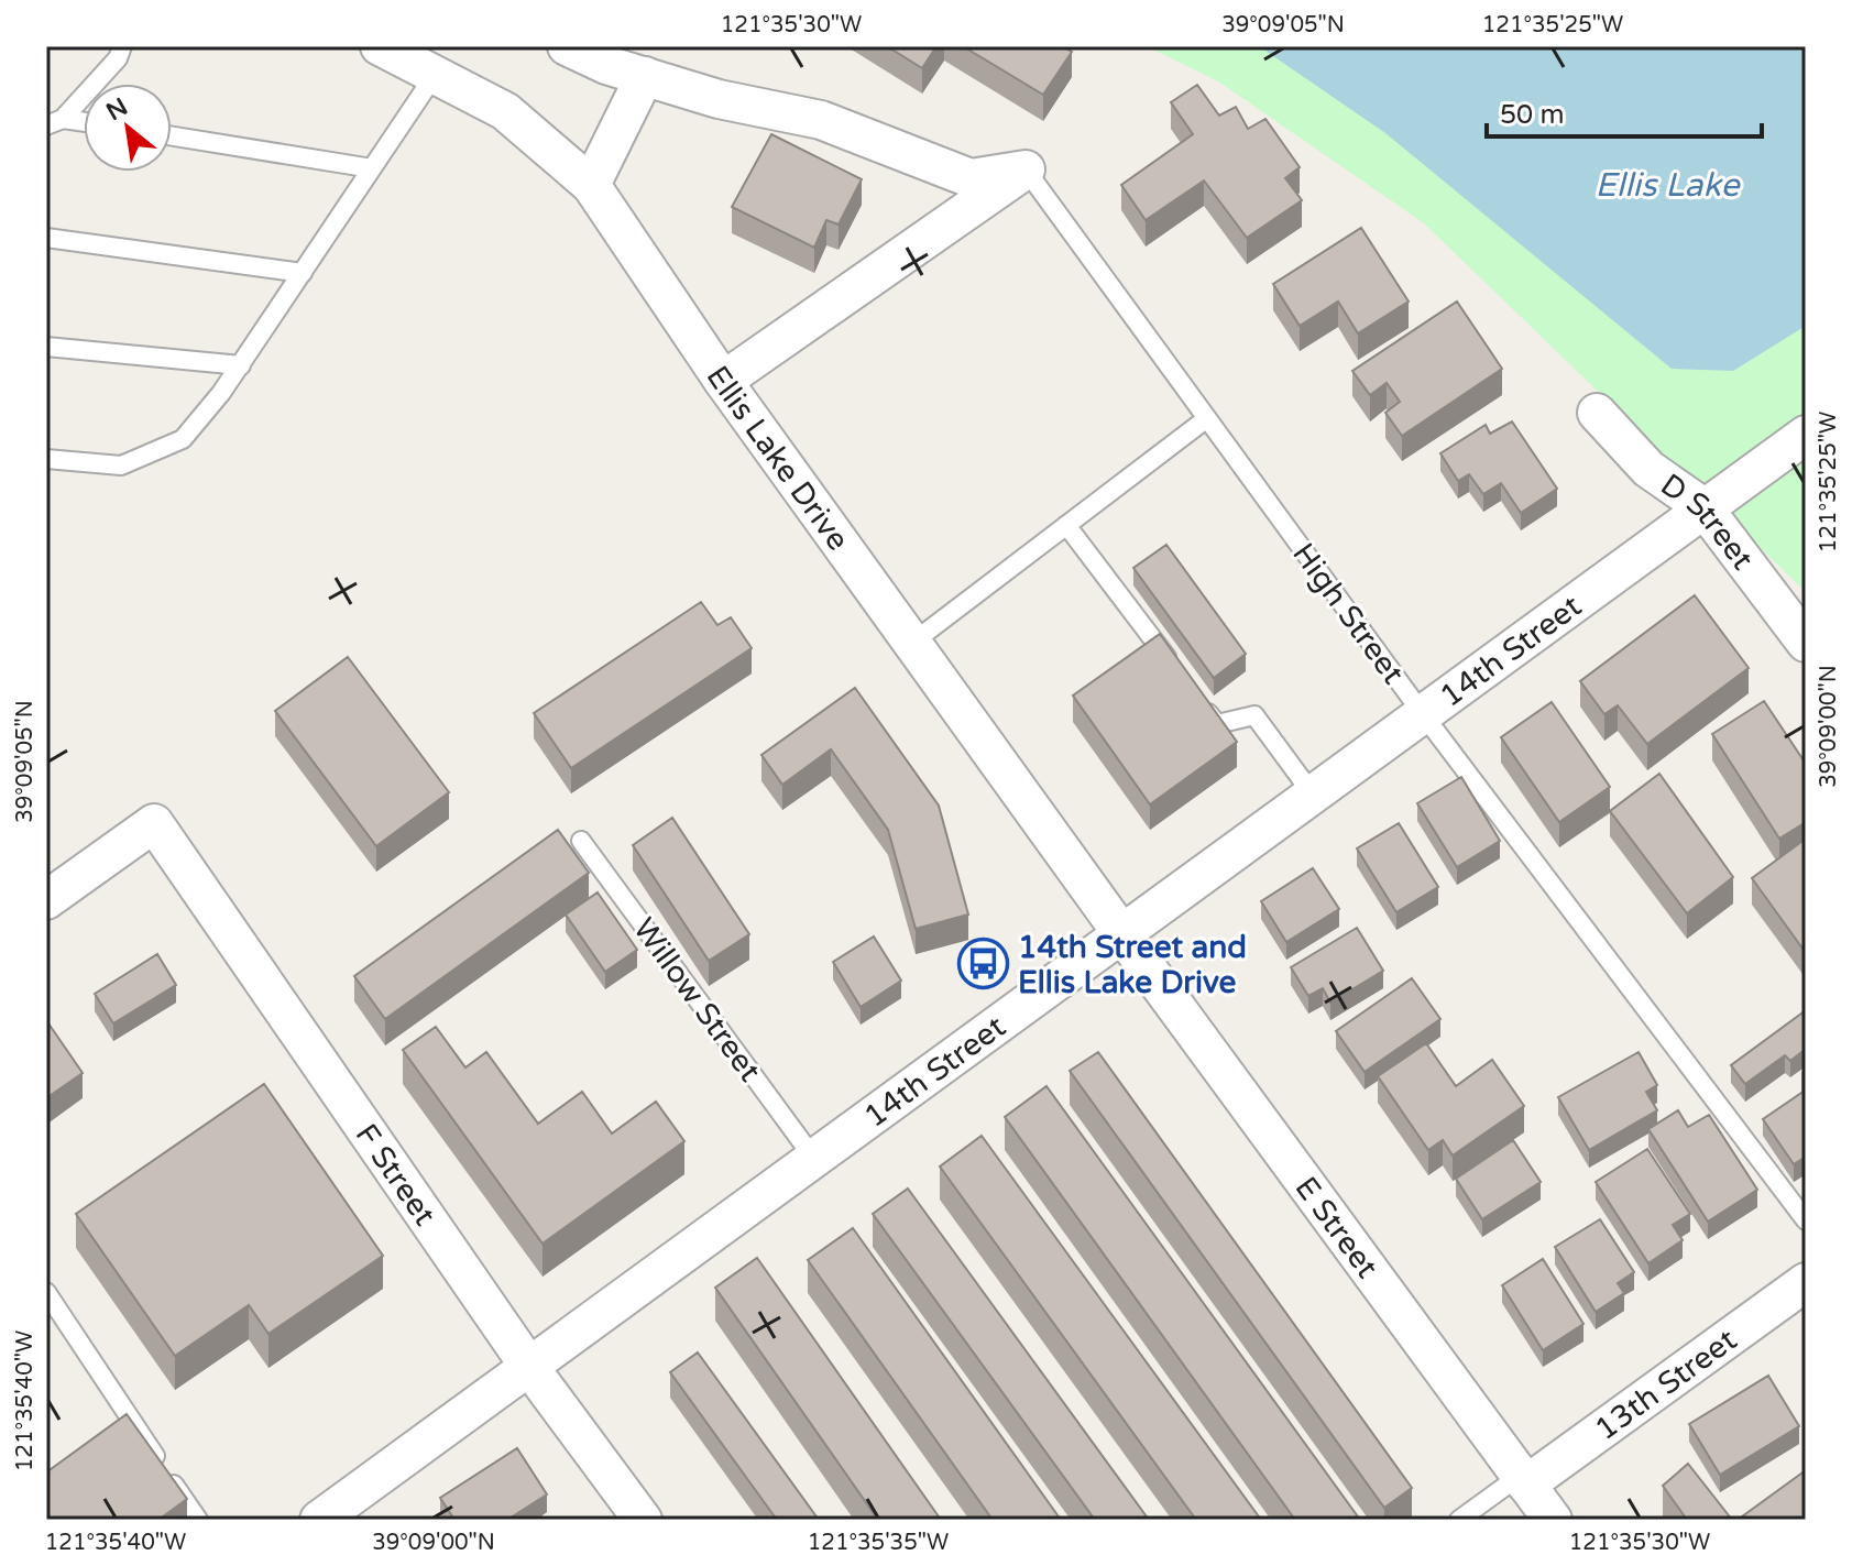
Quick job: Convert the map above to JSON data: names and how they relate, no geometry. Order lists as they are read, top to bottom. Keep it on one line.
{"streets":{"street":["Ellis Lake Drive","D Street","14th Street","F Street","E Street","13th Street"],"lane":["High Street","Willow Street"]},"crossings":[["Ellis Lake Drive","14th Street"],["Ellis Lake Drive","E Street"],["D Street","14th Street"],["High Street","14th Street"],["14th Street","Willow Street"],["14th Street","F Street"],["14th Street","E Street"],["E Street","13th Street"]],"water":["Ellis Lake"],"places":{"bus stop":["14th Street and Ellis Lake Drive"]},"scale_bar":"50 m","north":"top left","coordinates":["121°35'30\"W","39°09'05\"N","121°35'25\"W","39°09'00\"N","121°35'40\"W","121°35'35\"W"]}
